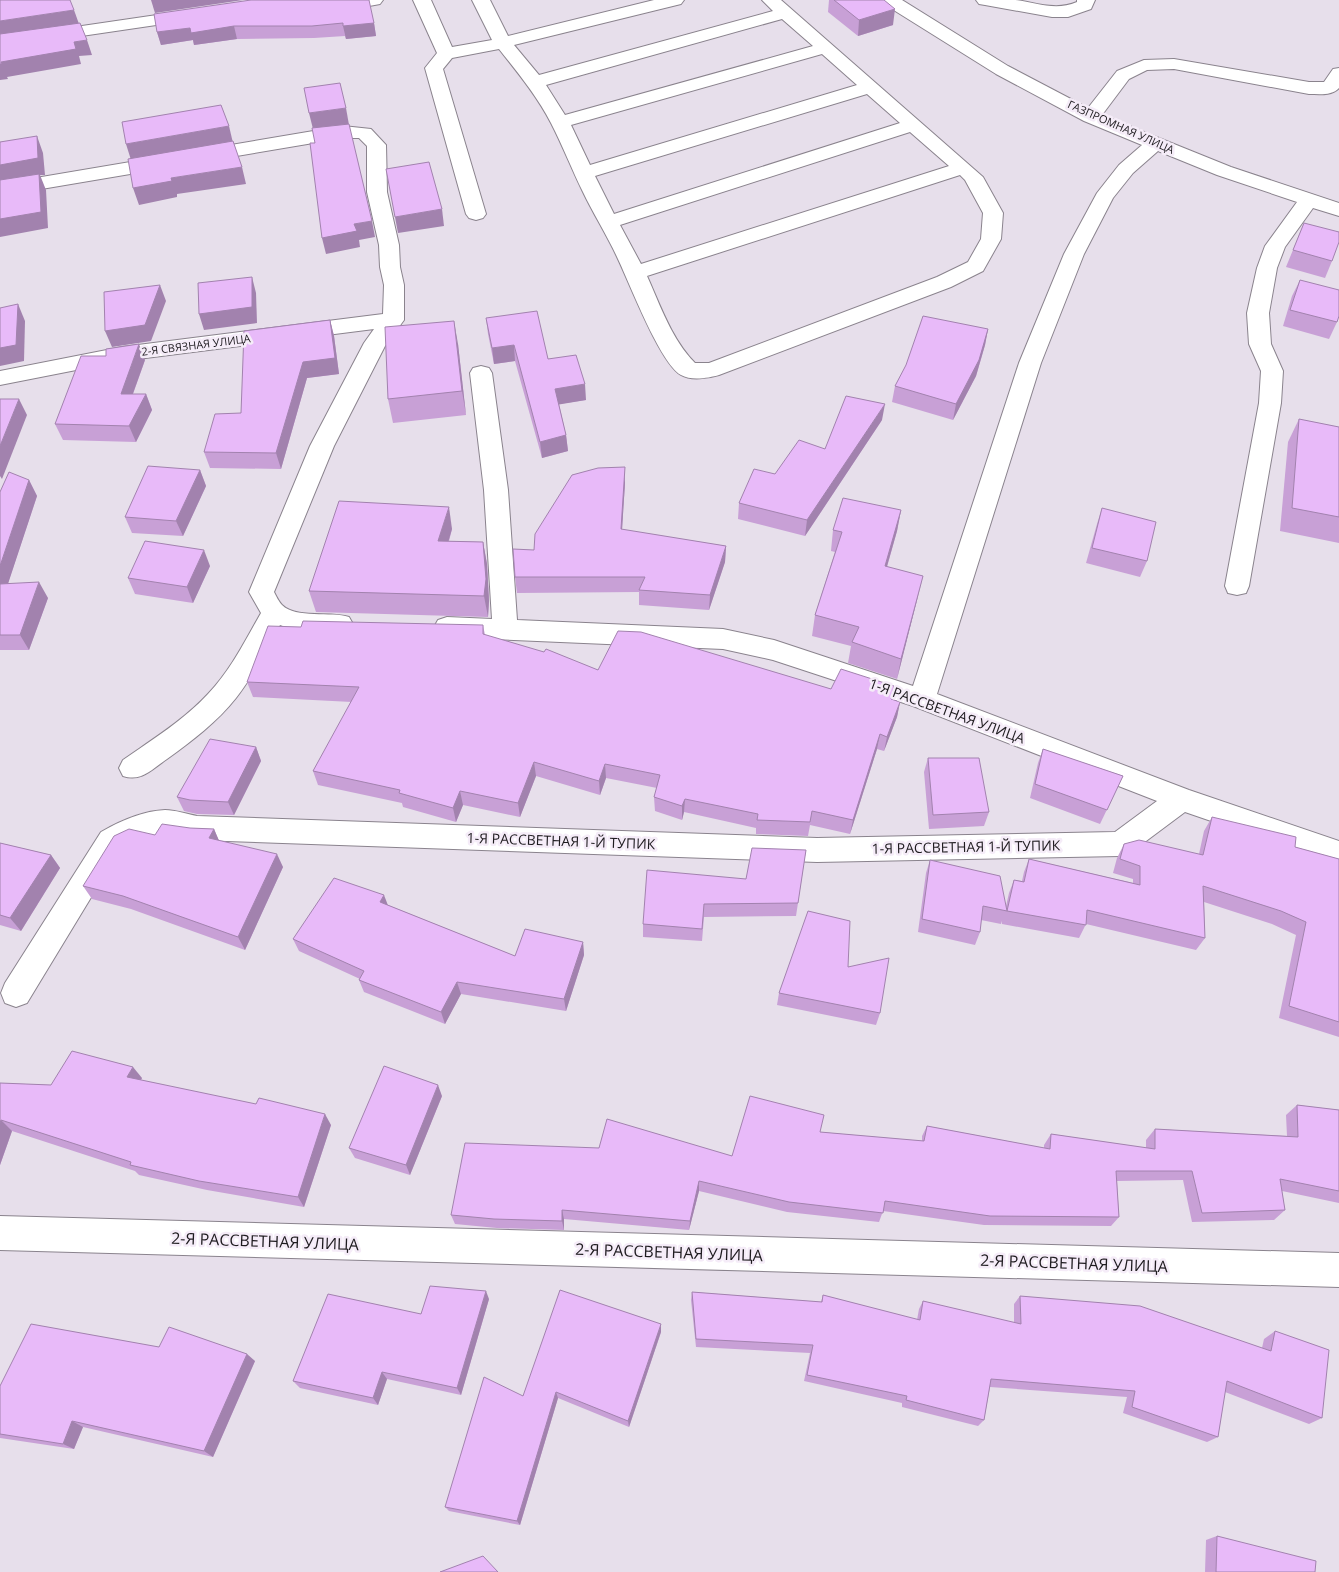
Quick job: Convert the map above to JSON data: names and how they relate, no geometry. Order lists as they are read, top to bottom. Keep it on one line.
{"streets":{"street":["ГАЗПРОМНАЯ УЛИЦА","2-Я СВЯЗНАЯ УЛИЦА","1-Я РАССВЕТНАЯ УЛИЦА","1-Я РАССВЕТНАЯ 1-Й ТУПИК","2-Я РАССВЕТНАЯ УЛИЦА"]},"crossings":[["1-Я РАССВЕТНАЯ УЛИЦА","1-Я РАССВЕТНАЯ 1-Й ТУПИК"]]}
